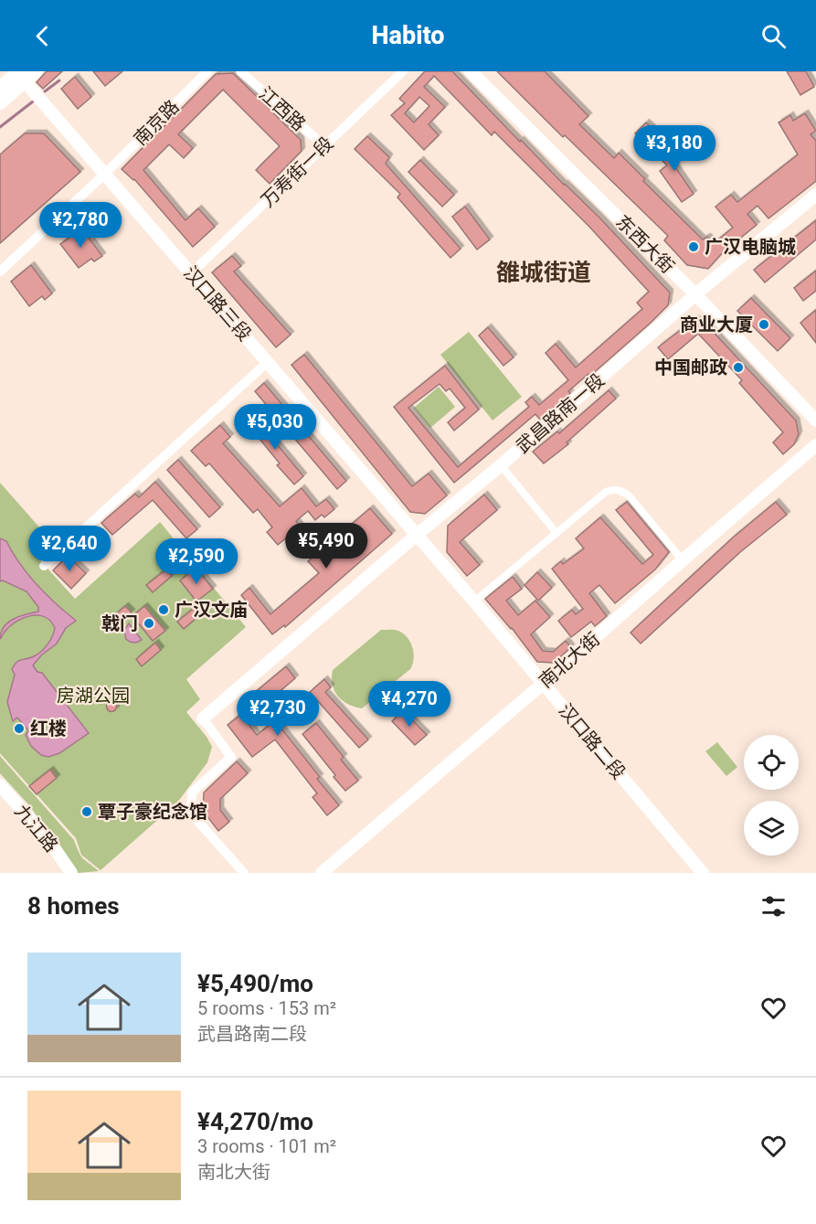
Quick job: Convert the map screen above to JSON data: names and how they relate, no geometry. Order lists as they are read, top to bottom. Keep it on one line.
{"streets":{"street":["江西路","南京路","万寿街一段","东西大街","汉口路三段","武昌路南一段","南北大街","汉口路二段","九江路"]},"crossings":[["江西路","万寿街一段"],["南京路","汉口路三段"],["万寿街一段","汉口路三段"],["东西大街","武昌路南一段"],["汉口路三段","武昌路南一段"],["汉口路三段","汉口路二段"],["武昌路南一段","汉口路二段"],["南北大街","汉口路二段"]],"districts":["雒城街道"],"parks":["房湖公园"],"places":["广汉电脑城","商业大厦","中国邮政","广汉文庙","戟门","红楼","覃子豪纪念馆"],"page":{"header":"Habito","price":["¥3,180","¥2,780","¥5,030","¥5,490","¥2,640","¥2,590","¥4,270","¥2,730"],"heading":"8 homes","list":[{"name":"¥5,490/mo","note":"5 rooms · 153 m² · 武昌路南二段"},{"name":"¥4,270/mo","note":"3 rooms · 101 m² · 南北大街"}]}}
